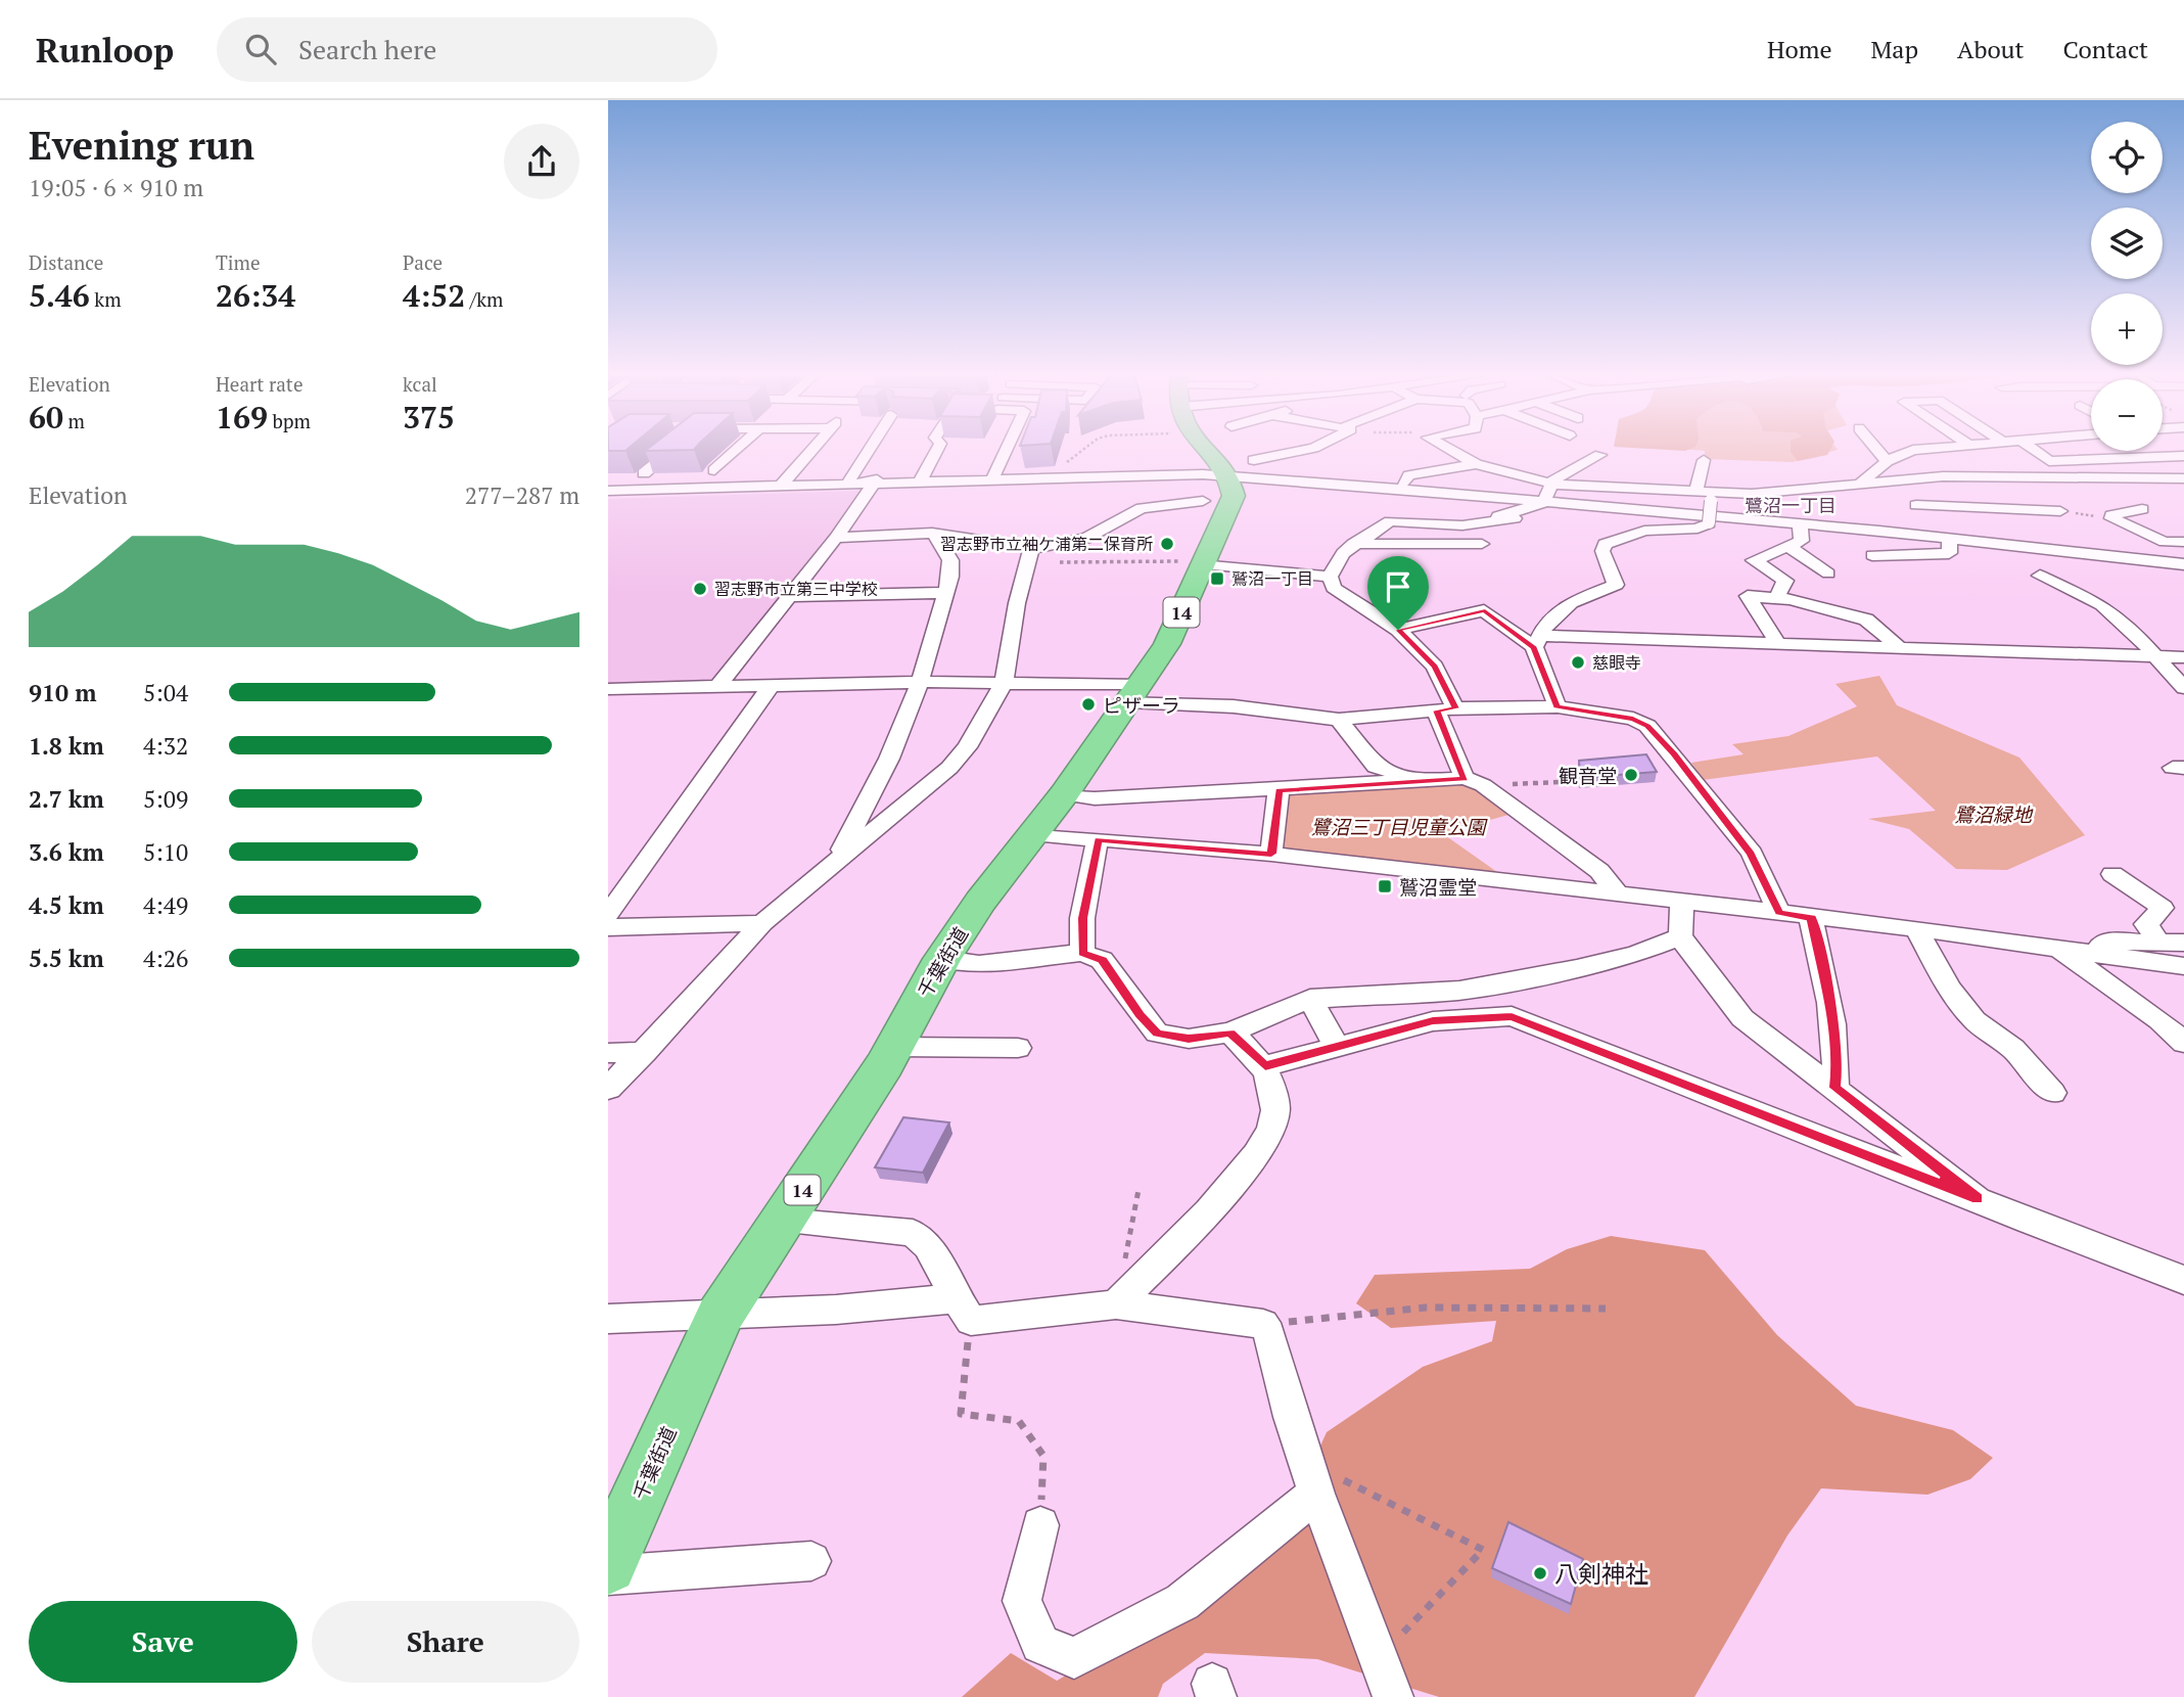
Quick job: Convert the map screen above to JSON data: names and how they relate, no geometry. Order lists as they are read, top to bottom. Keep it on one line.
{"streets":{"highway":["14","千葉街道"]},"districts":["鷺沼一丁目"],"parks":["鷺沼緑地","鷺沼三丁目児童公園"],"places":{"other":["習志野市立袖ケ浦第二保育所","習志野市立第三中学校","慈眼寺","ピザーラ","観音堂","八剣神社"],"transit":["鷲沼一丁目","鷲沼霊堂"]},"page":{"header":"Runloop","search":"Search here","nav":["Home","Map","About","Contact"],"heading":["Evening run","19:05 · 6 × 910 m"],"map_buttons":["+","−"],"stats":[["Distance","5.46 km"],["Time","26:34"],["Pace","4:52 /km"],["Elevation","60 m"],["Heart rate","169 bpm"],["kcal","375"]],"chart":["Elevation","277–287 m"],"list":[{"name":"910 m","note":"5:04"},{"name":"1.8 km","note":"4:32"},{"name":"2.7 km","note":"5:09"},{"name":"3.6 km","note":"5:10"},{"name":"4.5 km","note":"4:49"},{"name":"5.5 km","note":"4:26"}],"buttons":["Save","Share"]}}
